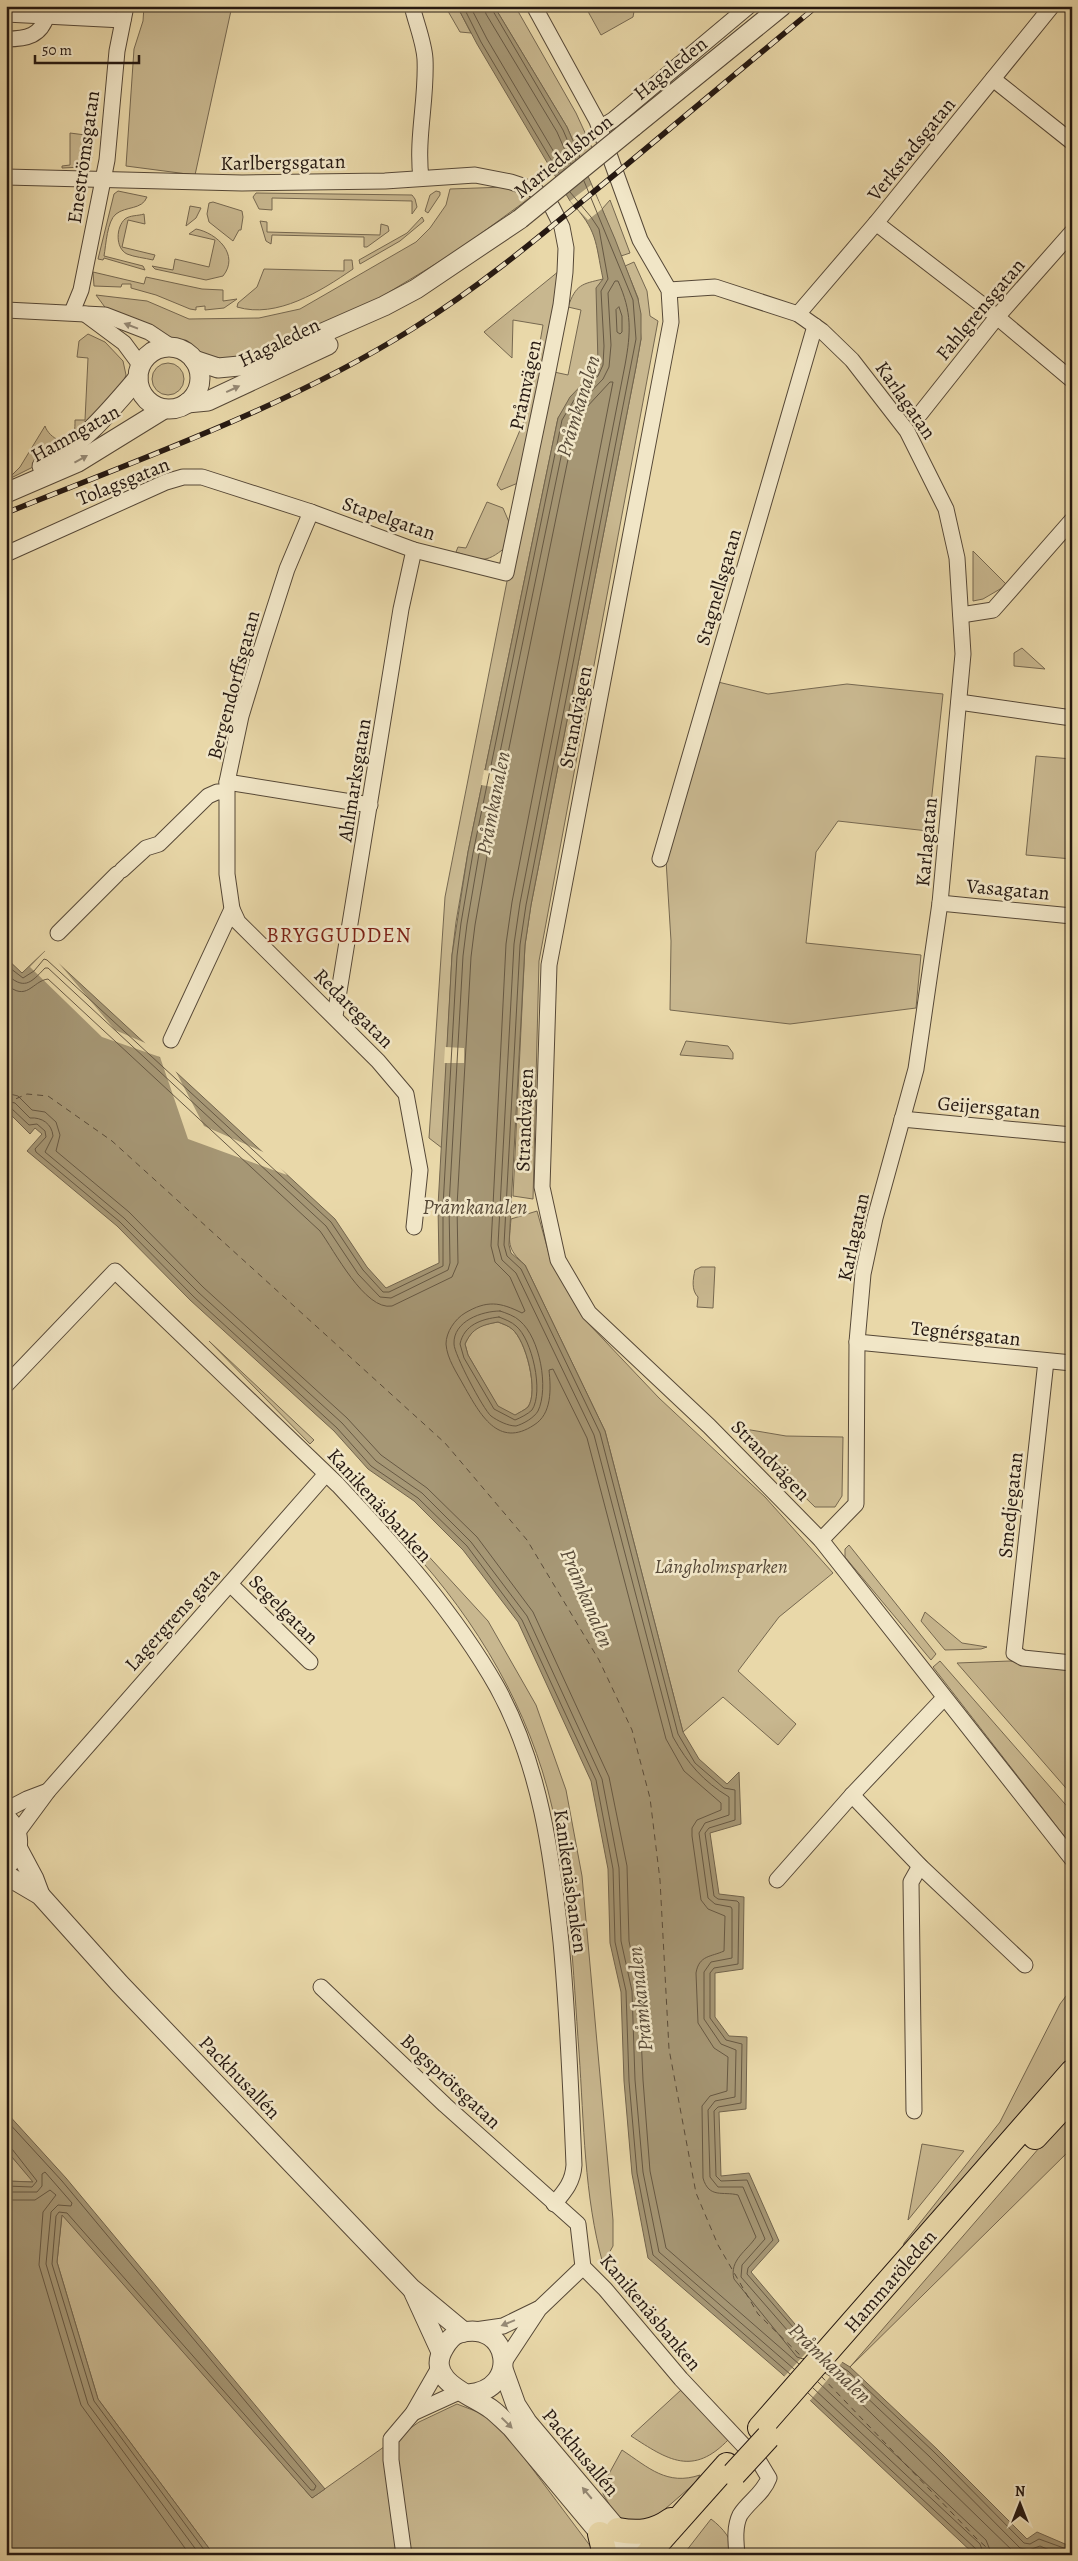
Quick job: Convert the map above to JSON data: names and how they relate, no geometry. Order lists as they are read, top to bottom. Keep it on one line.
{"streets":{"main road":["Hammaröleden"],"street":["Hagaleden","Verkstadsgatan","Mariedalsbron","Eneströmsgatan","Karlbergsgatan","Fahlgrensgatan","Pråmvägen","Karlagatan","Hamngatan","Tolagsgatan","Stapelgatan","Stagnellsgatan","Bergendorffsgatan","Strandvägen","Ahlmarksgatan","Vasagatan","Redaregatan","Geijersgatan","Tegnérsgatan","Kanikenäsbanken","Smedjegatan","Segelgatan","Lagergrens gata","Packhusallén","Bogsprötsgatan"]},"crossings":[["Hagaleden","Mariedalsbron"],["Hagaleden","Hamngatan"],["Verkstadsgatan","Karlagatan"],["Eneströmsgatan","Karlbergsgatan"],["Karlbergsgatan","Pråmvägen"],["Pråmvägen","Stapelgatan"],["Karlagatan","Stagnellsgatan"],["Karlagatan","Strandvägen"],["Karlagatan","Vasagatan"],["Karlagatan","Geijersgatan"],["Karlagatan","Tegnérsgatan"],["Tolagsgatan","Stapelgatan"],["Stapelgatan","Bergendorffsgatan"],["Stapelgatan","Ahlmarksgatan"],["Bergendorffsgatan","Redaregatan"],["Ahlmarksgatan","Redaregatan"],["Tegnérsgatan","Smedjegatan"],["Kanikenäsbanken","Lagergrens gata"],["Kanikenäsbanken","Bogsprötsgatan"],["Segelgatan","Lagergrens gata"],["Lagergrens gata","Packhusallén"]],"districts":["BRYGGUDDEN"],"water":["Pråmkanalen"],"parks":["Långholmsparken"],"scale_bar":"50 m","north":"top"}
